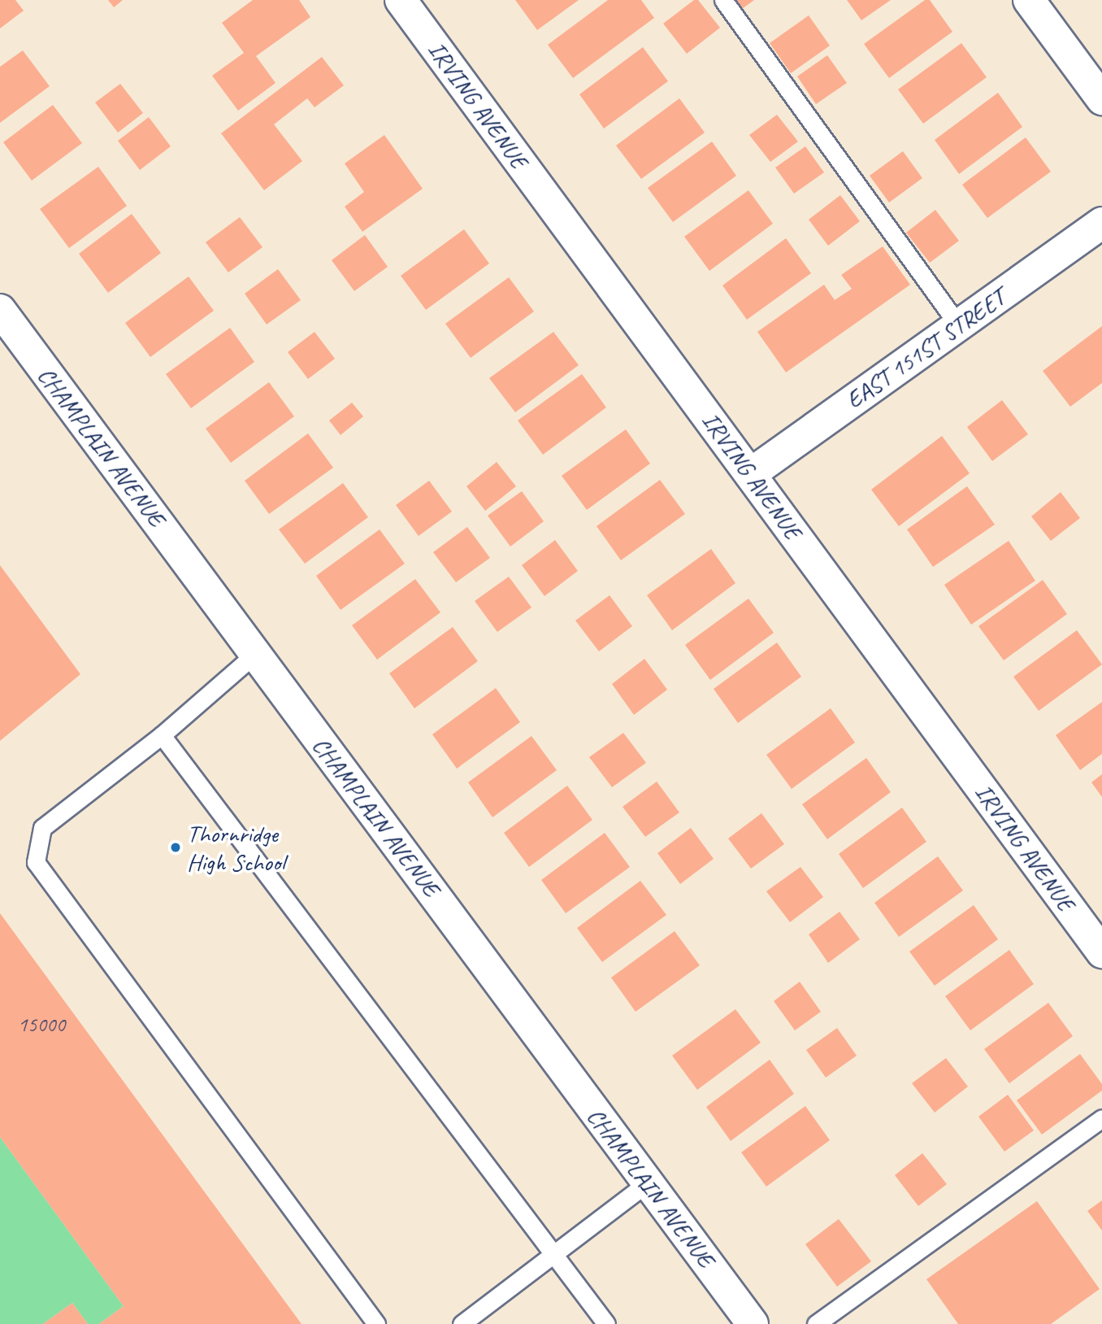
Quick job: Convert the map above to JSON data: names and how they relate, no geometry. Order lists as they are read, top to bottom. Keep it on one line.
{"streets":{"street":["IRVING AVENUE","EAST 151ST STREET","CHAMPLAIN AVENUE"]},"crossings":[["IRVING AVENUE","EAST 151ST STREET"]],"places":["Thornridge High School"],"house_numbers":["15000"]}
